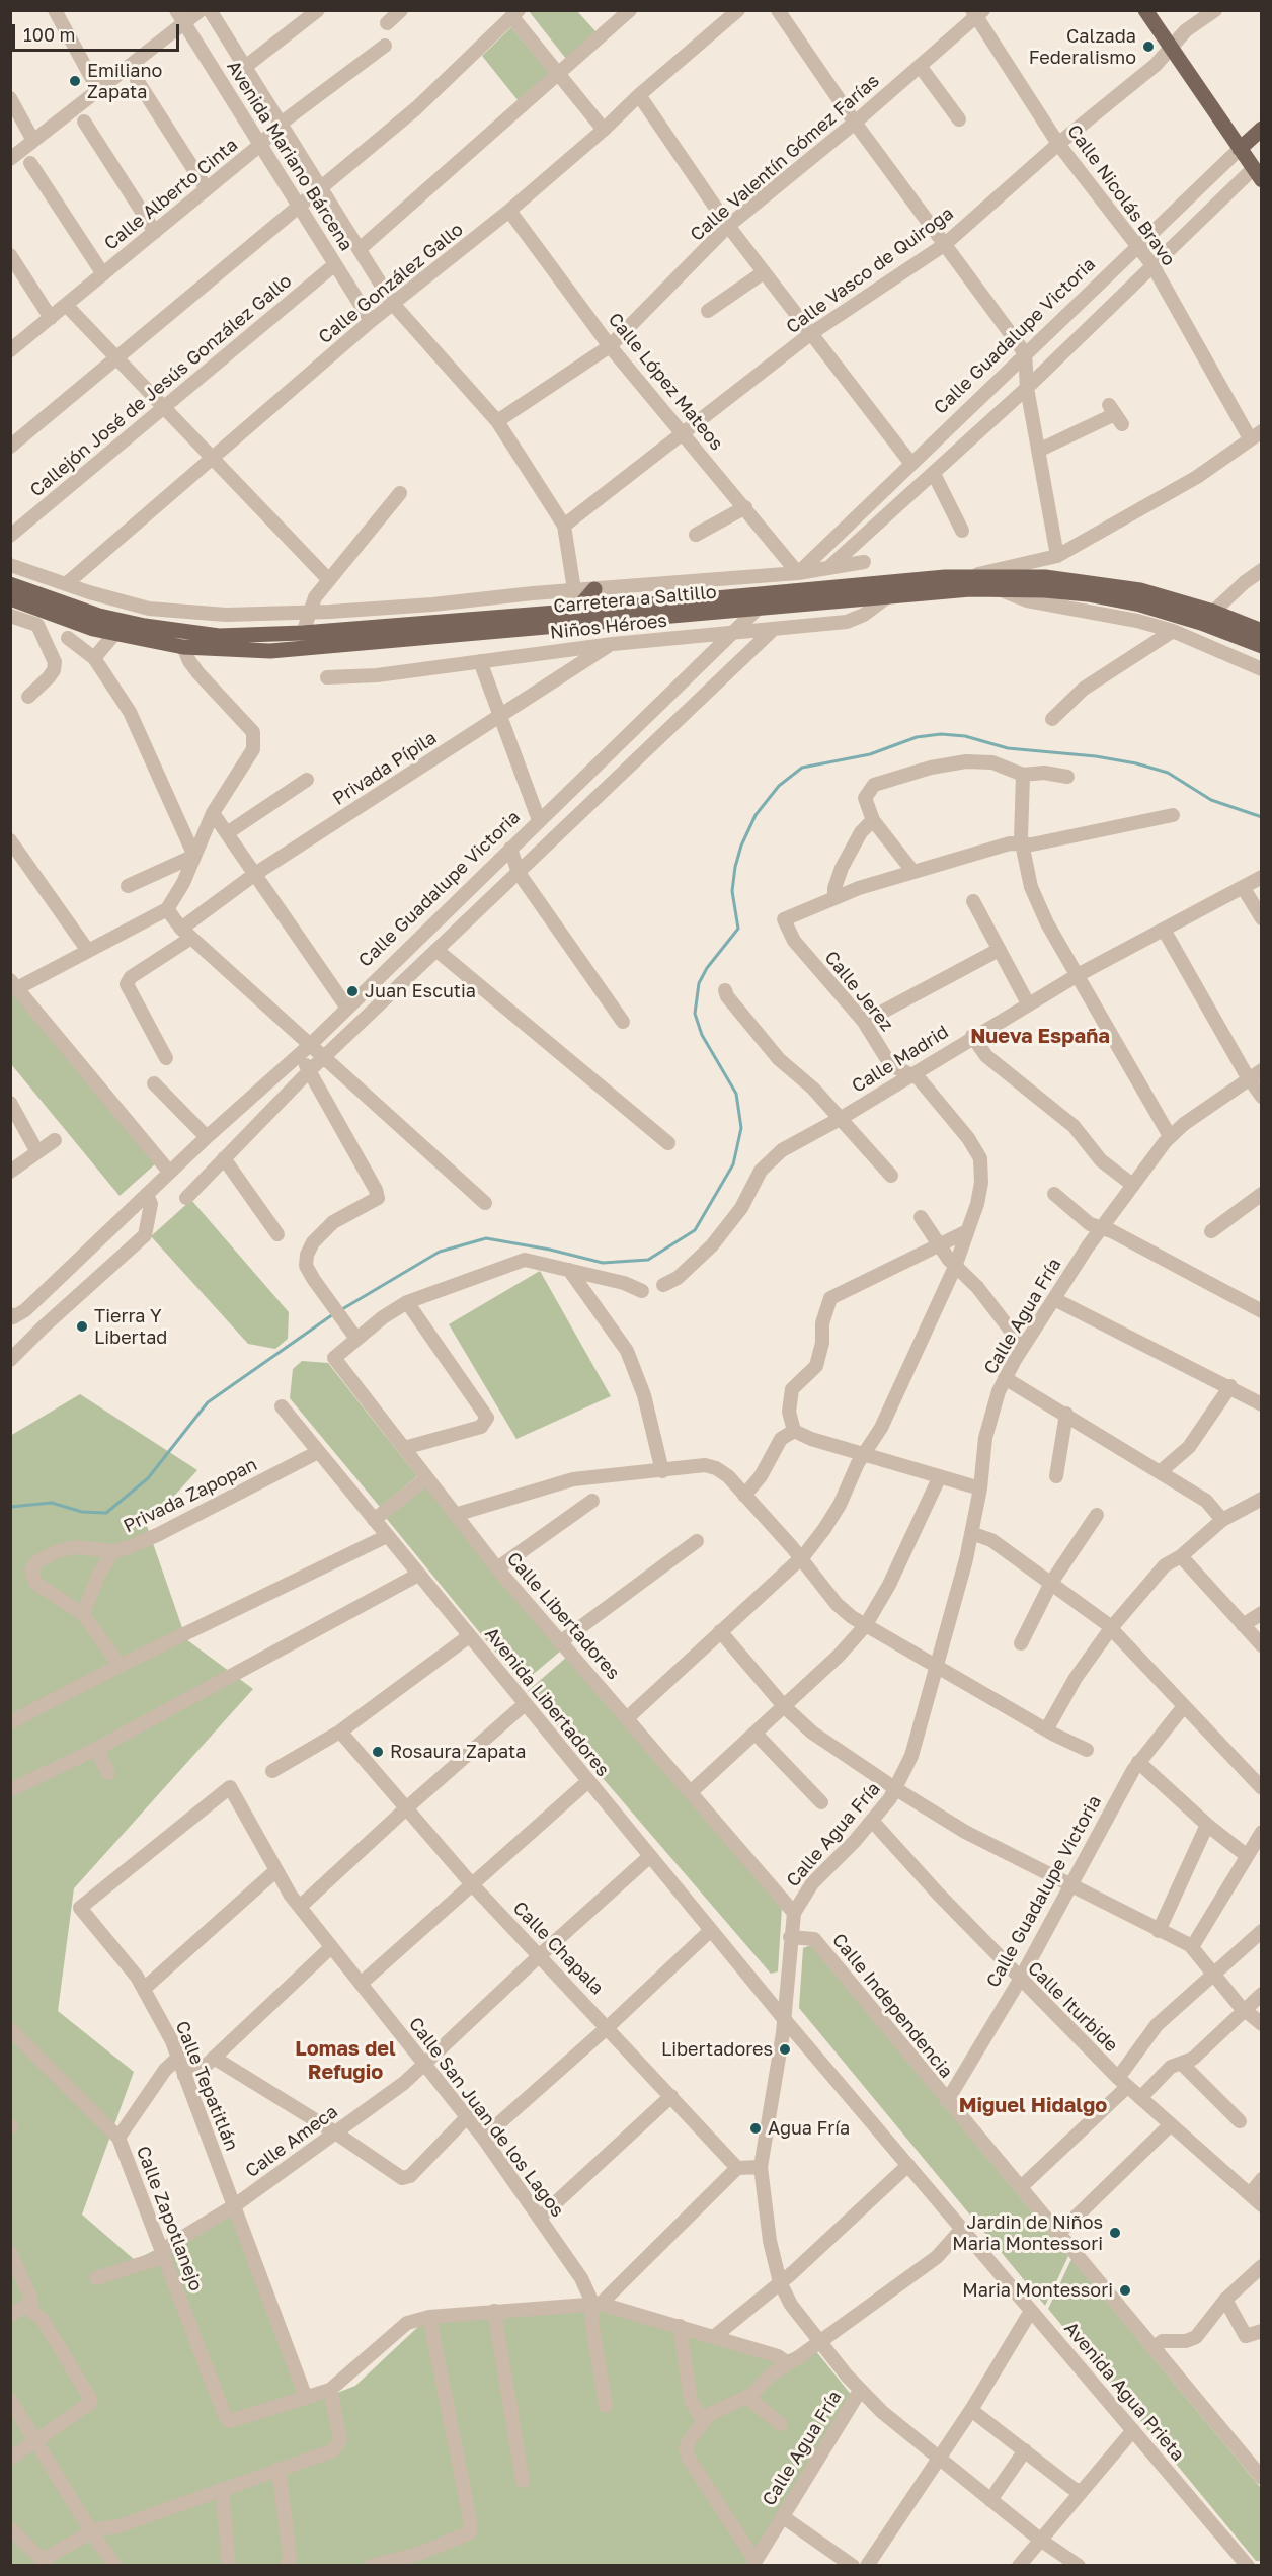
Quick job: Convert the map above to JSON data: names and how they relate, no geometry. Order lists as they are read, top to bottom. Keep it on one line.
{"streets":{"main road":["Calle Guadalupe Victoria","Carretera a Saltillo"],"street":["Avenida Mariano Bárcena","Calle Valentín Gómez Farías","Calle Alberto Cinta","Calle Nicolás Bravo","Calle Vasco de Quiroga","Calle González Gallo","Calle López Mateos","Callejón José de Jesús González Gallo","Niños Héroes","Privada Pípila","Calle Jerez","Calle Madrid","Calle Agua Fría","Privada Zapopan","Calle Libertadores","Avenida Libertadores","Calle Chapala","Calle Independencia","Calle Iturbide","Calle Tepatitlán","Calle San Juan de los Lagos","Calle Ameca","Calle Zapotlanejo","Avenida Agua Prieta"]},"crossings":[["Avenida Mariano Bárcena","Calle Valentín Gómez Farías"],["Avenida Mariano Bárcena","Calle Alberto Cinta"],["Avenida Mariano Bárcena","Calle Vasco de Quiroga"],["Avenida Mariano Bárcena","Calle González Gallo"],["Avenida Mariano Bárcena","Callejón José de Jesús González Gallo"],["Calle Valentín Gómez Farías","Calle Nicolás Bravo"],["Calle Valentín Gómez Farías","Calle López Mateos"],["Calle Nicolás Bravo","Calle Vasco de Quiroga"],["Calle Nicolás Bravo","Calle Guadalupe Victoria"],["Calle Vasco de Quiroga","Calle López Mateos"],["Calle González Gallo","Calle López Mateos"],["Calle Guadalupe Victoria","Calle López Mateos"],["Calle Guadalupe Victoria","Carretera a Saltillo"],["Calle Guadalupe Victoria","Niños Héroes"],["Calle Guadalupe Victoria","Calle Independencia"],["Calle Guadalupe Victoria","Calle Iturbide"],["Carretera a Saltillo","Niños Héroes"],["Niños Héroes","Privada Pípila"],["Calle Jerez","Calle Madrid"],["Calle Jerez","Calle Libertadores"],["Calle Agua Fría","Calle Libertadores"],["Calle Agua Fría","Avenida Libertadores"],["Calle Agua Fría","Calle Independencia"],["Calle Agua Fría","Calle Iturbide"],["Calle Agua Fría","Avenida Agua Prieta"],["Privada Zapopan","Avenida Libertadores"],["Avenida Libertadores","Calle Ameca"],["Avenida Libertadores","Avenida Agua Prieta"],["Calle Chapala","Calle Ameca"],["Calle Tepatitlán","Calle San Juan de los Lagos"],["Calle Tepatitlán","Calle Ameca"],["Calle Tepatitlán","Calle Zapotlanejo"],["Calle San Juan de los Lagos","Calle Ameca"],["Calle Ameca","Calle Zapotlanejo"]],"districts":["Nueva España","Lomas del Refugio","Miguel Hidalgo"],"places":["Calzada Federalismo","Emiliano Zapata","Juan Escutia","Tierra Y Libertad","Rosaura Zapata","Libertadores","Agua Fría","Jardin de Niños Maria Montessori","Maria Montessori"],"scale_bar":"100 m"}
